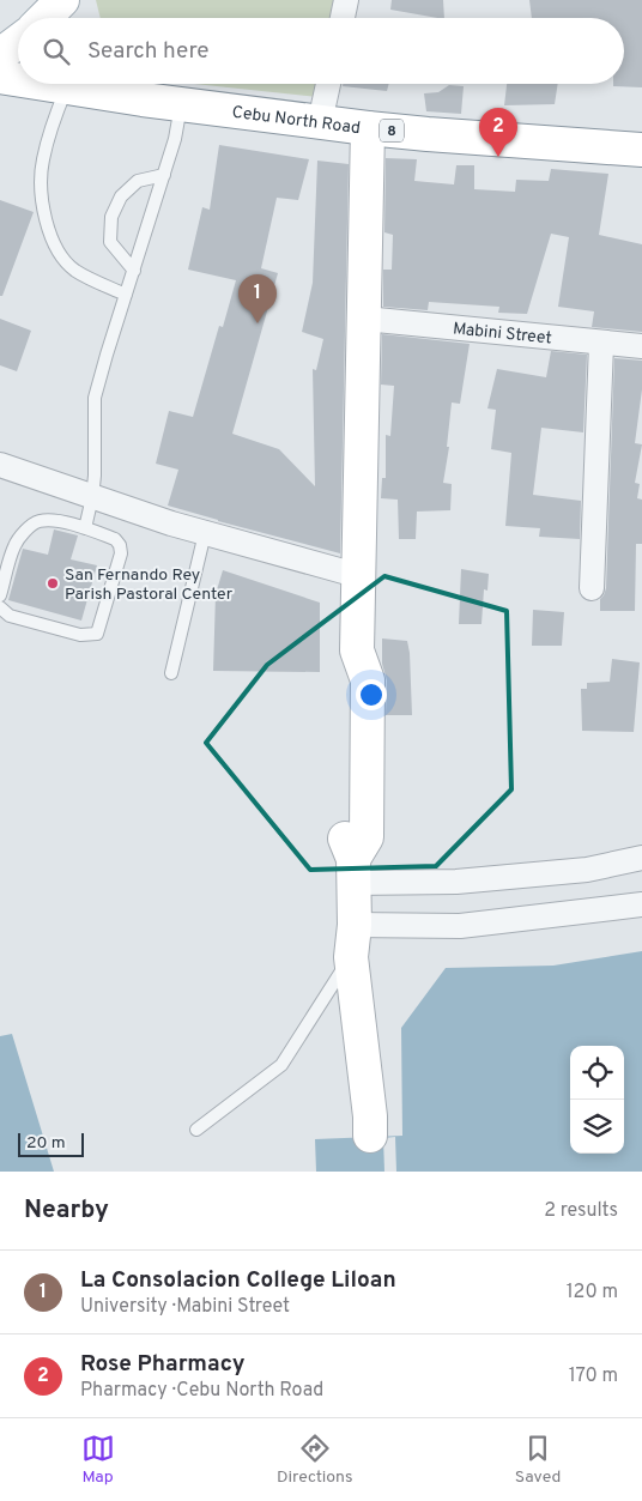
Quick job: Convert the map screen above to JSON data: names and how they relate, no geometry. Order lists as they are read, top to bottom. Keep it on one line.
{"streets":{"main road":["Cebu North Road","8"],"street":["Mabini Street"]},"places":["San Fernando Rey Parish Pastoral Center"],"scale_bar":"20 m","page":{"search":"Search here","pins":["2","1"],"scale":"20 m","heading":["Nearby","2 results"],"list":[{"mark":"1","name":"La Consolacion College Liloan","note":"University · Mabini Street","value":"120 m"},{"mark":"2","name":"Rose Pharmacy","note":"Pharmacy · Cebu North Road","value":"170 m"}],"nav":["Map","Directions","Saved"]}}
